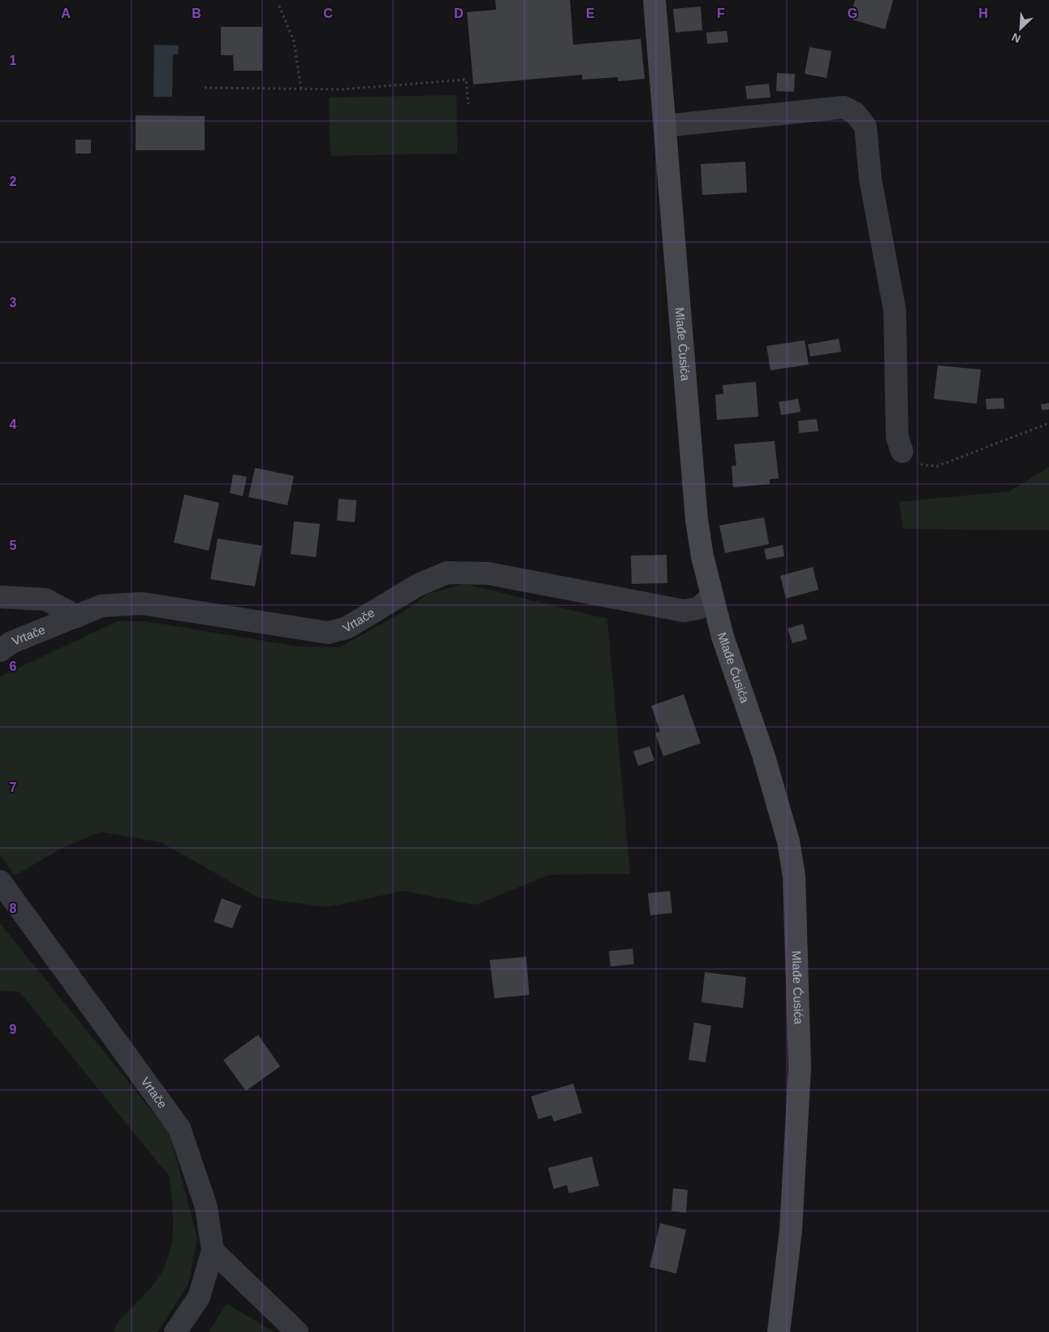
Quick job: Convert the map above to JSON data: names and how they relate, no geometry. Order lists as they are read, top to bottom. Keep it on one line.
{"streets":{"street":["Mlađe Ćusića","Vrtače"]},"crossings":[["Mlađe Ćusića","Vrtače"]],"north":"bottom left","grid":{"columns":["A","B","C","D","E","F","G","H"],"rows":["1","2","3","4","5","6","7","8","9"]}}
